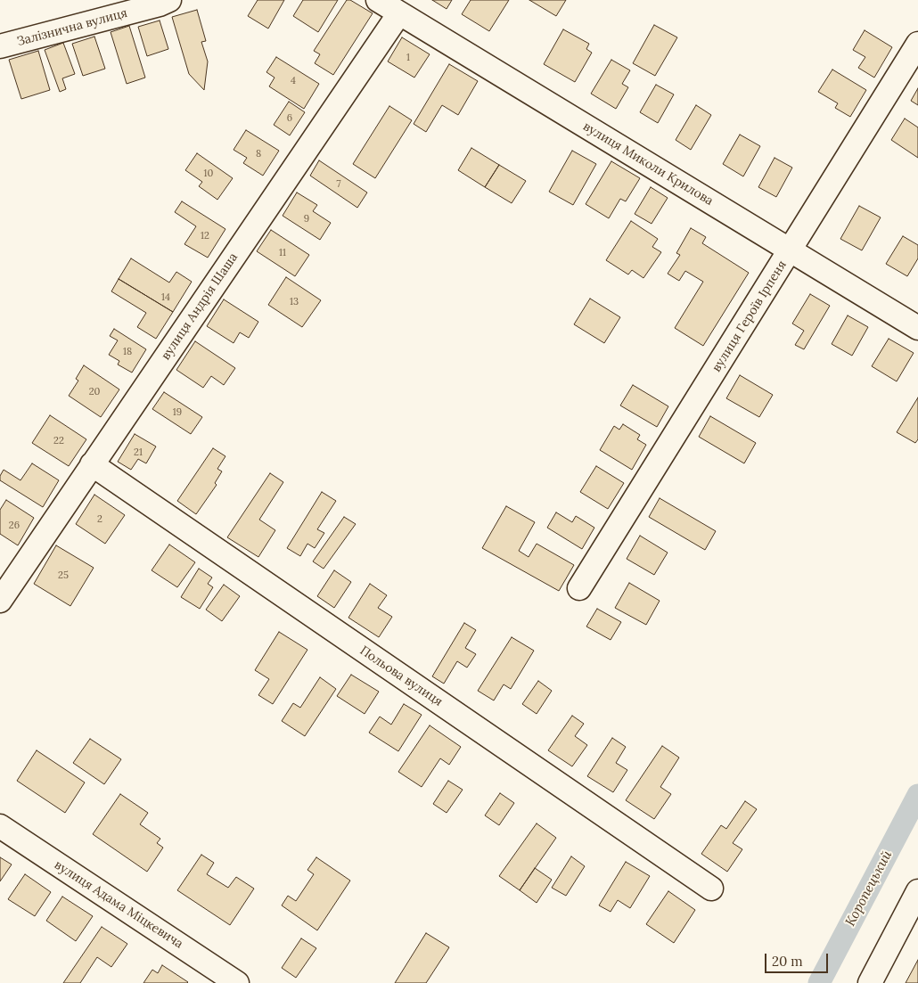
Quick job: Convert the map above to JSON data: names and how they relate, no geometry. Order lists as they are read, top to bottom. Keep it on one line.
{"streets":{"street":["Залізнична вулиця","вулиця Миколи Крилова","вулиця Андрія Шаша","вулиця Героїв Ірпеня","Польова вулиця","вулиця Адама Міцкевича"]},"crossings":[["вулиця Миколи Крилова","вулиця Андрія Шаша"],["вулиця Миколи Крилова","вулиця Героїв Ірпеня"],["вулиця Андрія Шаша","Польова вулиця"]],"water":["Коропецький"],"house_numbers":["1","4","6","8","10","7","9","12","11","14","13","18","20","19","22","21","2","26","25"],"scale_bar":"20 m"}
